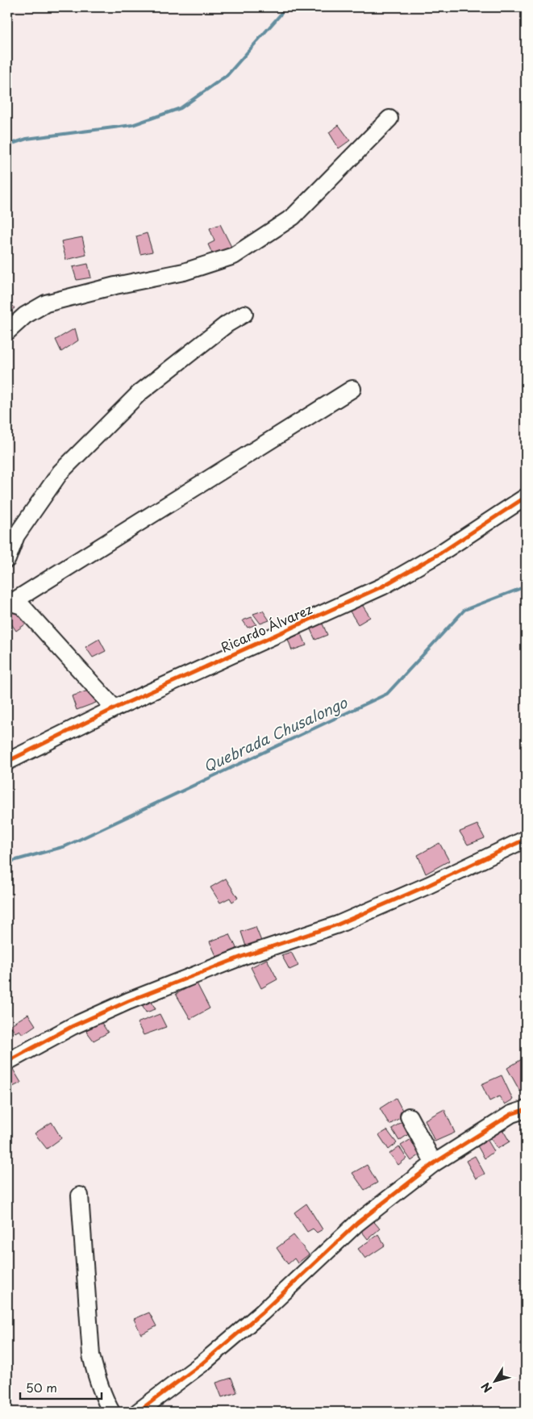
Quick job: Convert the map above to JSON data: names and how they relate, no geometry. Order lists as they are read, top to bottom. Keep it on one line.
{"streets":{"street":["Ricardo Álvarez"]},"water":["Quebrada Chusalongo"],"scale_bar":"50 m","north":"bottom left"}
